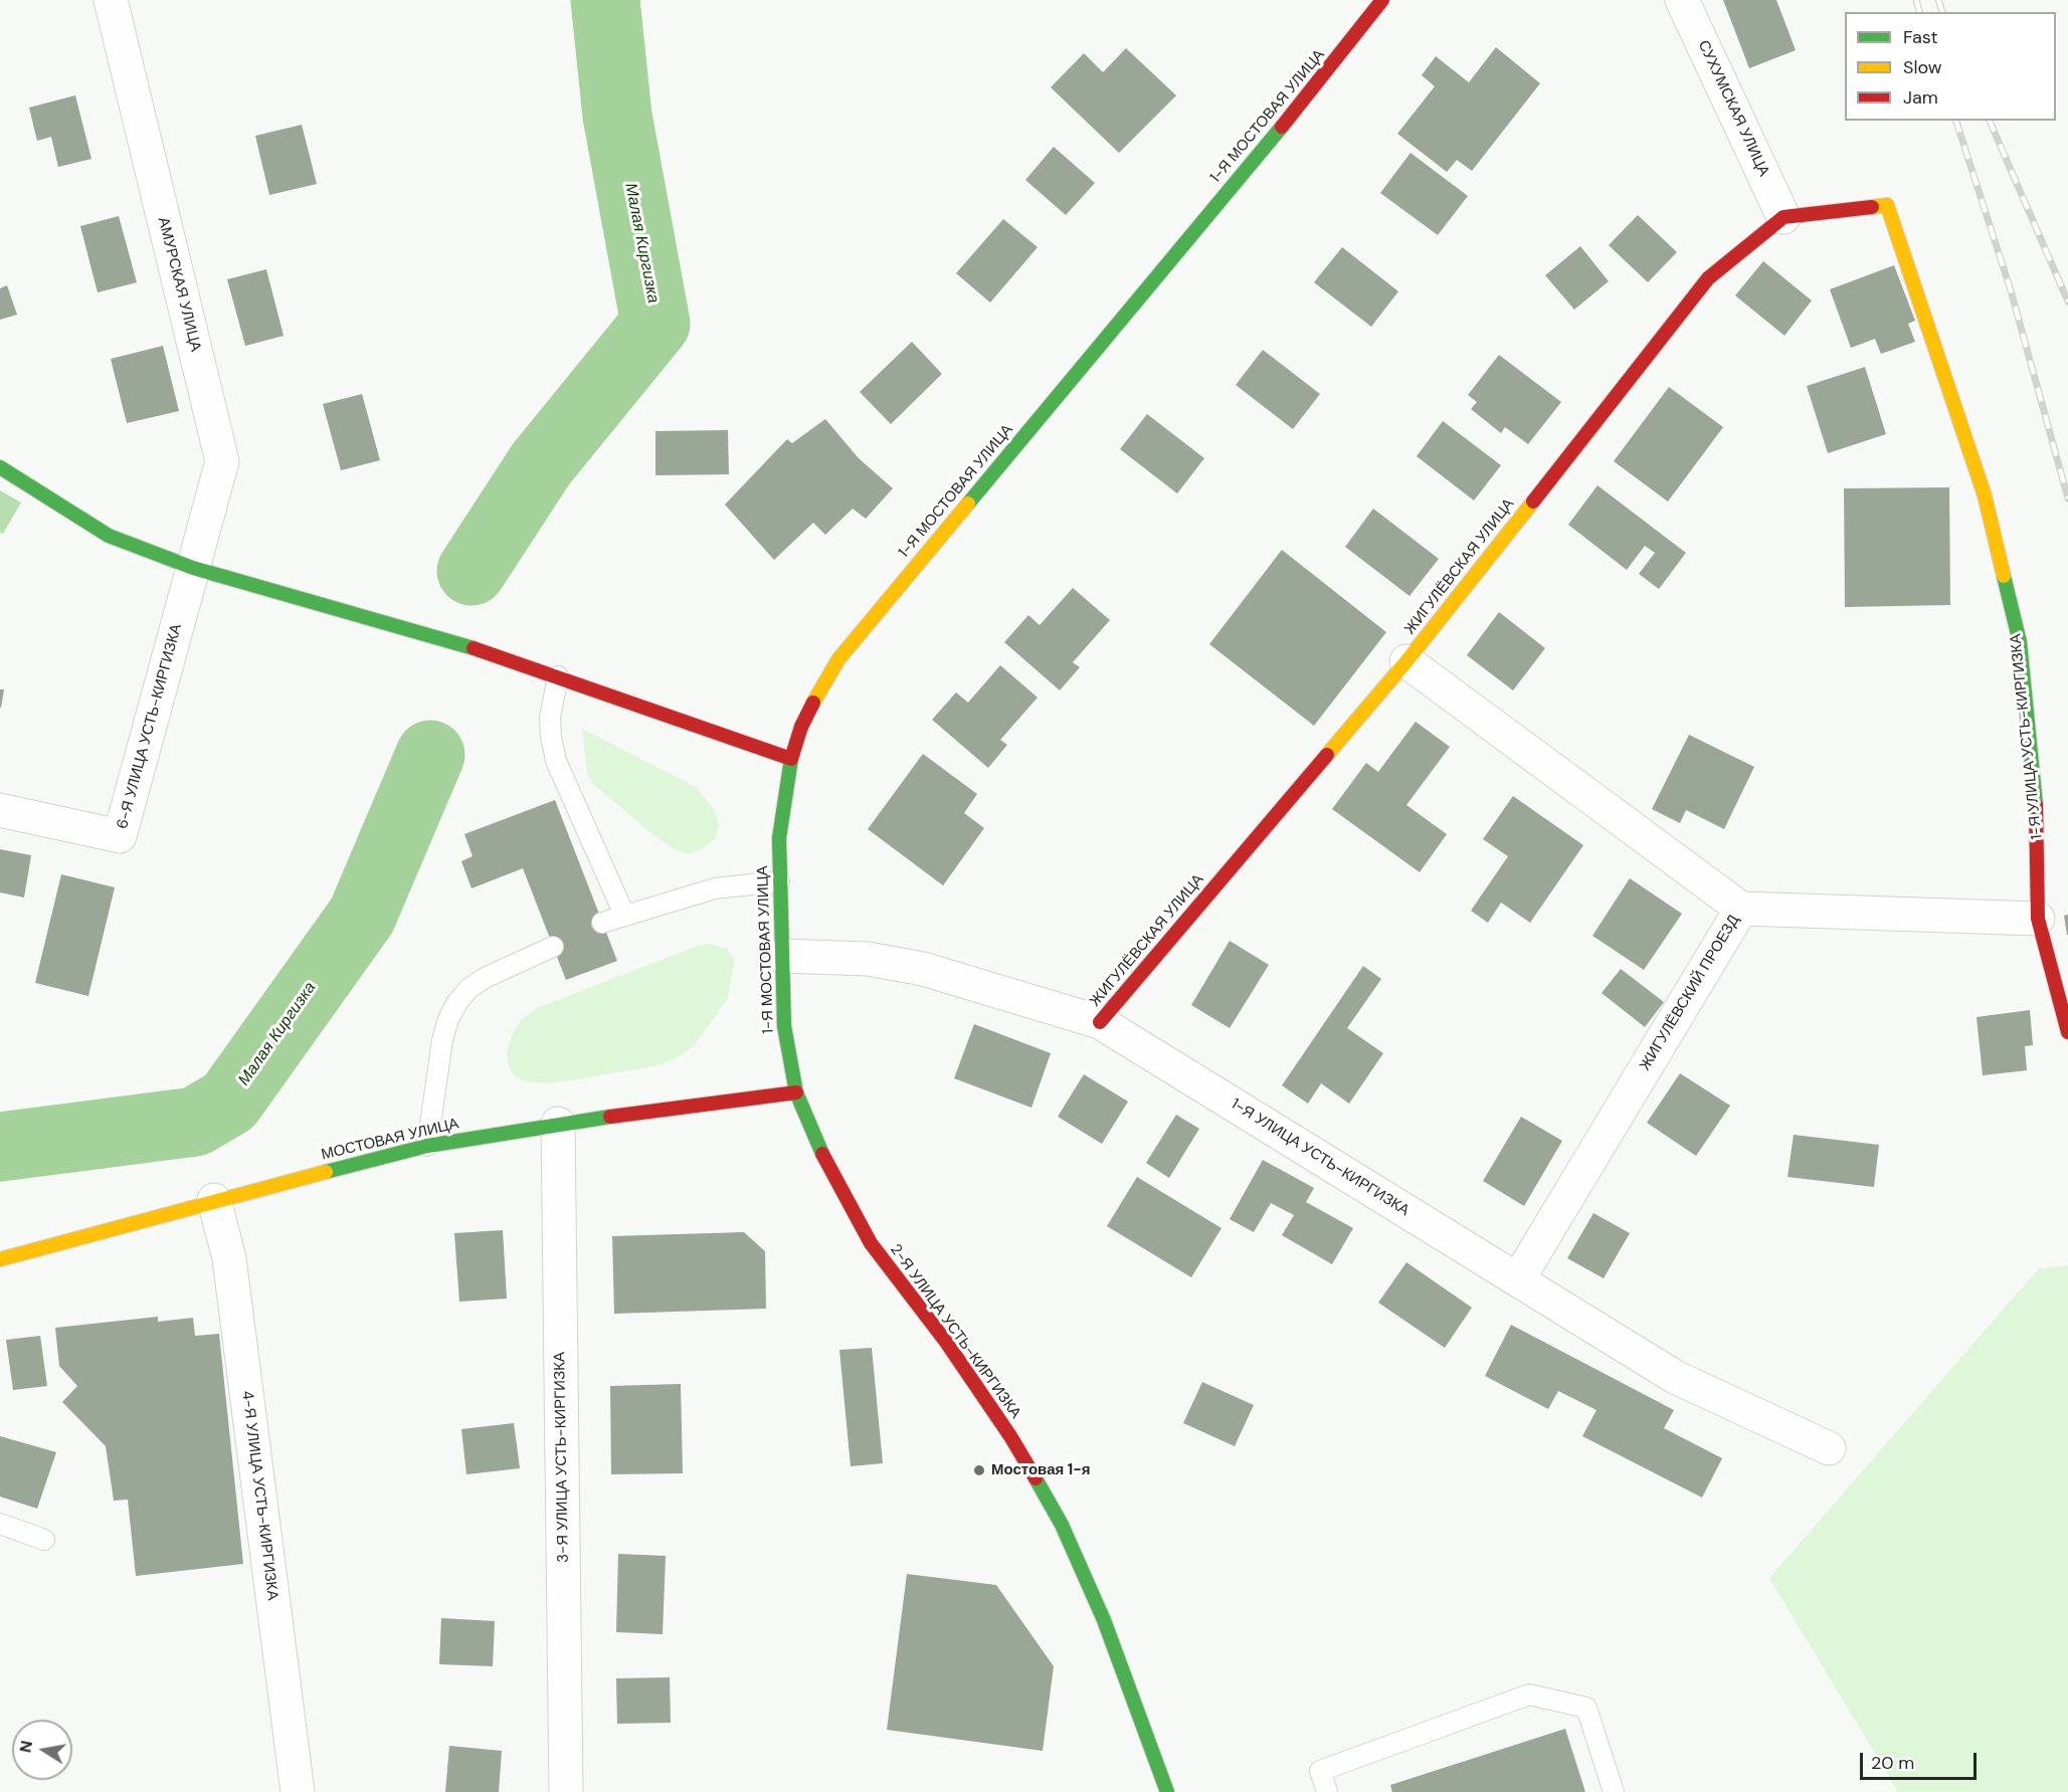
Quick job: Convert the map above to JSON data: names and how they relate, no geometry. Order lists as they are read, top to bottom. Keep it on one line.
{"streets":{"main road":["1-Я МОСТОВАЯ УЛИЦА","ЖИГУЛЁВСКАЯ УЛИЦА","1-Я УЛИЦА УСТЬ-КИРГИЗКА","МОСТОВАЯ УЛИЦА","2-Я УЛИЦА УСТЬ-КИРГИЗКА"],"street":["СУХУМСКАЯ УЛИЦА","АМУРСКАЯ УЛИЦА","6-Я УЛИЦА УСТЬ-КИРГИЗКА","ЖИГУЛЁВСКИЙ ПРОЕЗД","3-Я УЛИЦА УСТЬ-КИРГИЗКА","4-Я УЛИЦА УСТЬ-КИРГИЗКА"]},"crossings":[["СУХУМСКАЯ УЛИЦА","ЖИГУЛЁВСКАЯ УЛИЦА"],["СУХУМСКАЯ УЛИЦА","1-Я УЛИЦА УСТЬ-КИРГИЗКА"],["1-Я МОСТОВАЯ УЛИЦА","1-Я УЛИЦА УСТЬ-КИРГИЗКА"],["1-Я МОСТОВАЯ УЛИЦА","МОСТОВАЯ УЛИЦА"],["1-Я МОСТОВАЯ УЛИЦА","2-Я УЛИЦА УСТЬ-КИРГИЗКА"],["АМУРСКАЯ УЛИЦА","6-Я УЛИЦА УСТЬ-КИРГИЗКА"],["ЖИГУЛЁВСКАЯ УЛИЦА","1-Я УЛИЦА УСТЬ-КИРГИЗКА"],["ЖИГУЛЁВСКАЯ УЛИЦА","ЖИГУЛЁВСКИЙ ПРОЕЗД"],["1-Я УЛИЦА УСТЬ-КИРГИЗКА","ЖИГУЛЁВСКИЙ ПРОЕЗД"],["МОСТОВАЯ УЛИЦА","2-Я УЛИЦА УСТЬ-КИРГИЗКА"],["МОСТОВАЯ УЛИЦА","3-Я УЛИЦА УСТЬ-КИРГИЗКА"],["МОСТОВАЯ УЛИЦА","4-Я УЛИЦА УСТЬ-КИРГИЗКА"]],"water":["Малая Киргизка"],"places":["Мостовая 1-я"],"legend":["Fast","Slow","Jam"],"scale_bar":"20 m","north":"left"}
